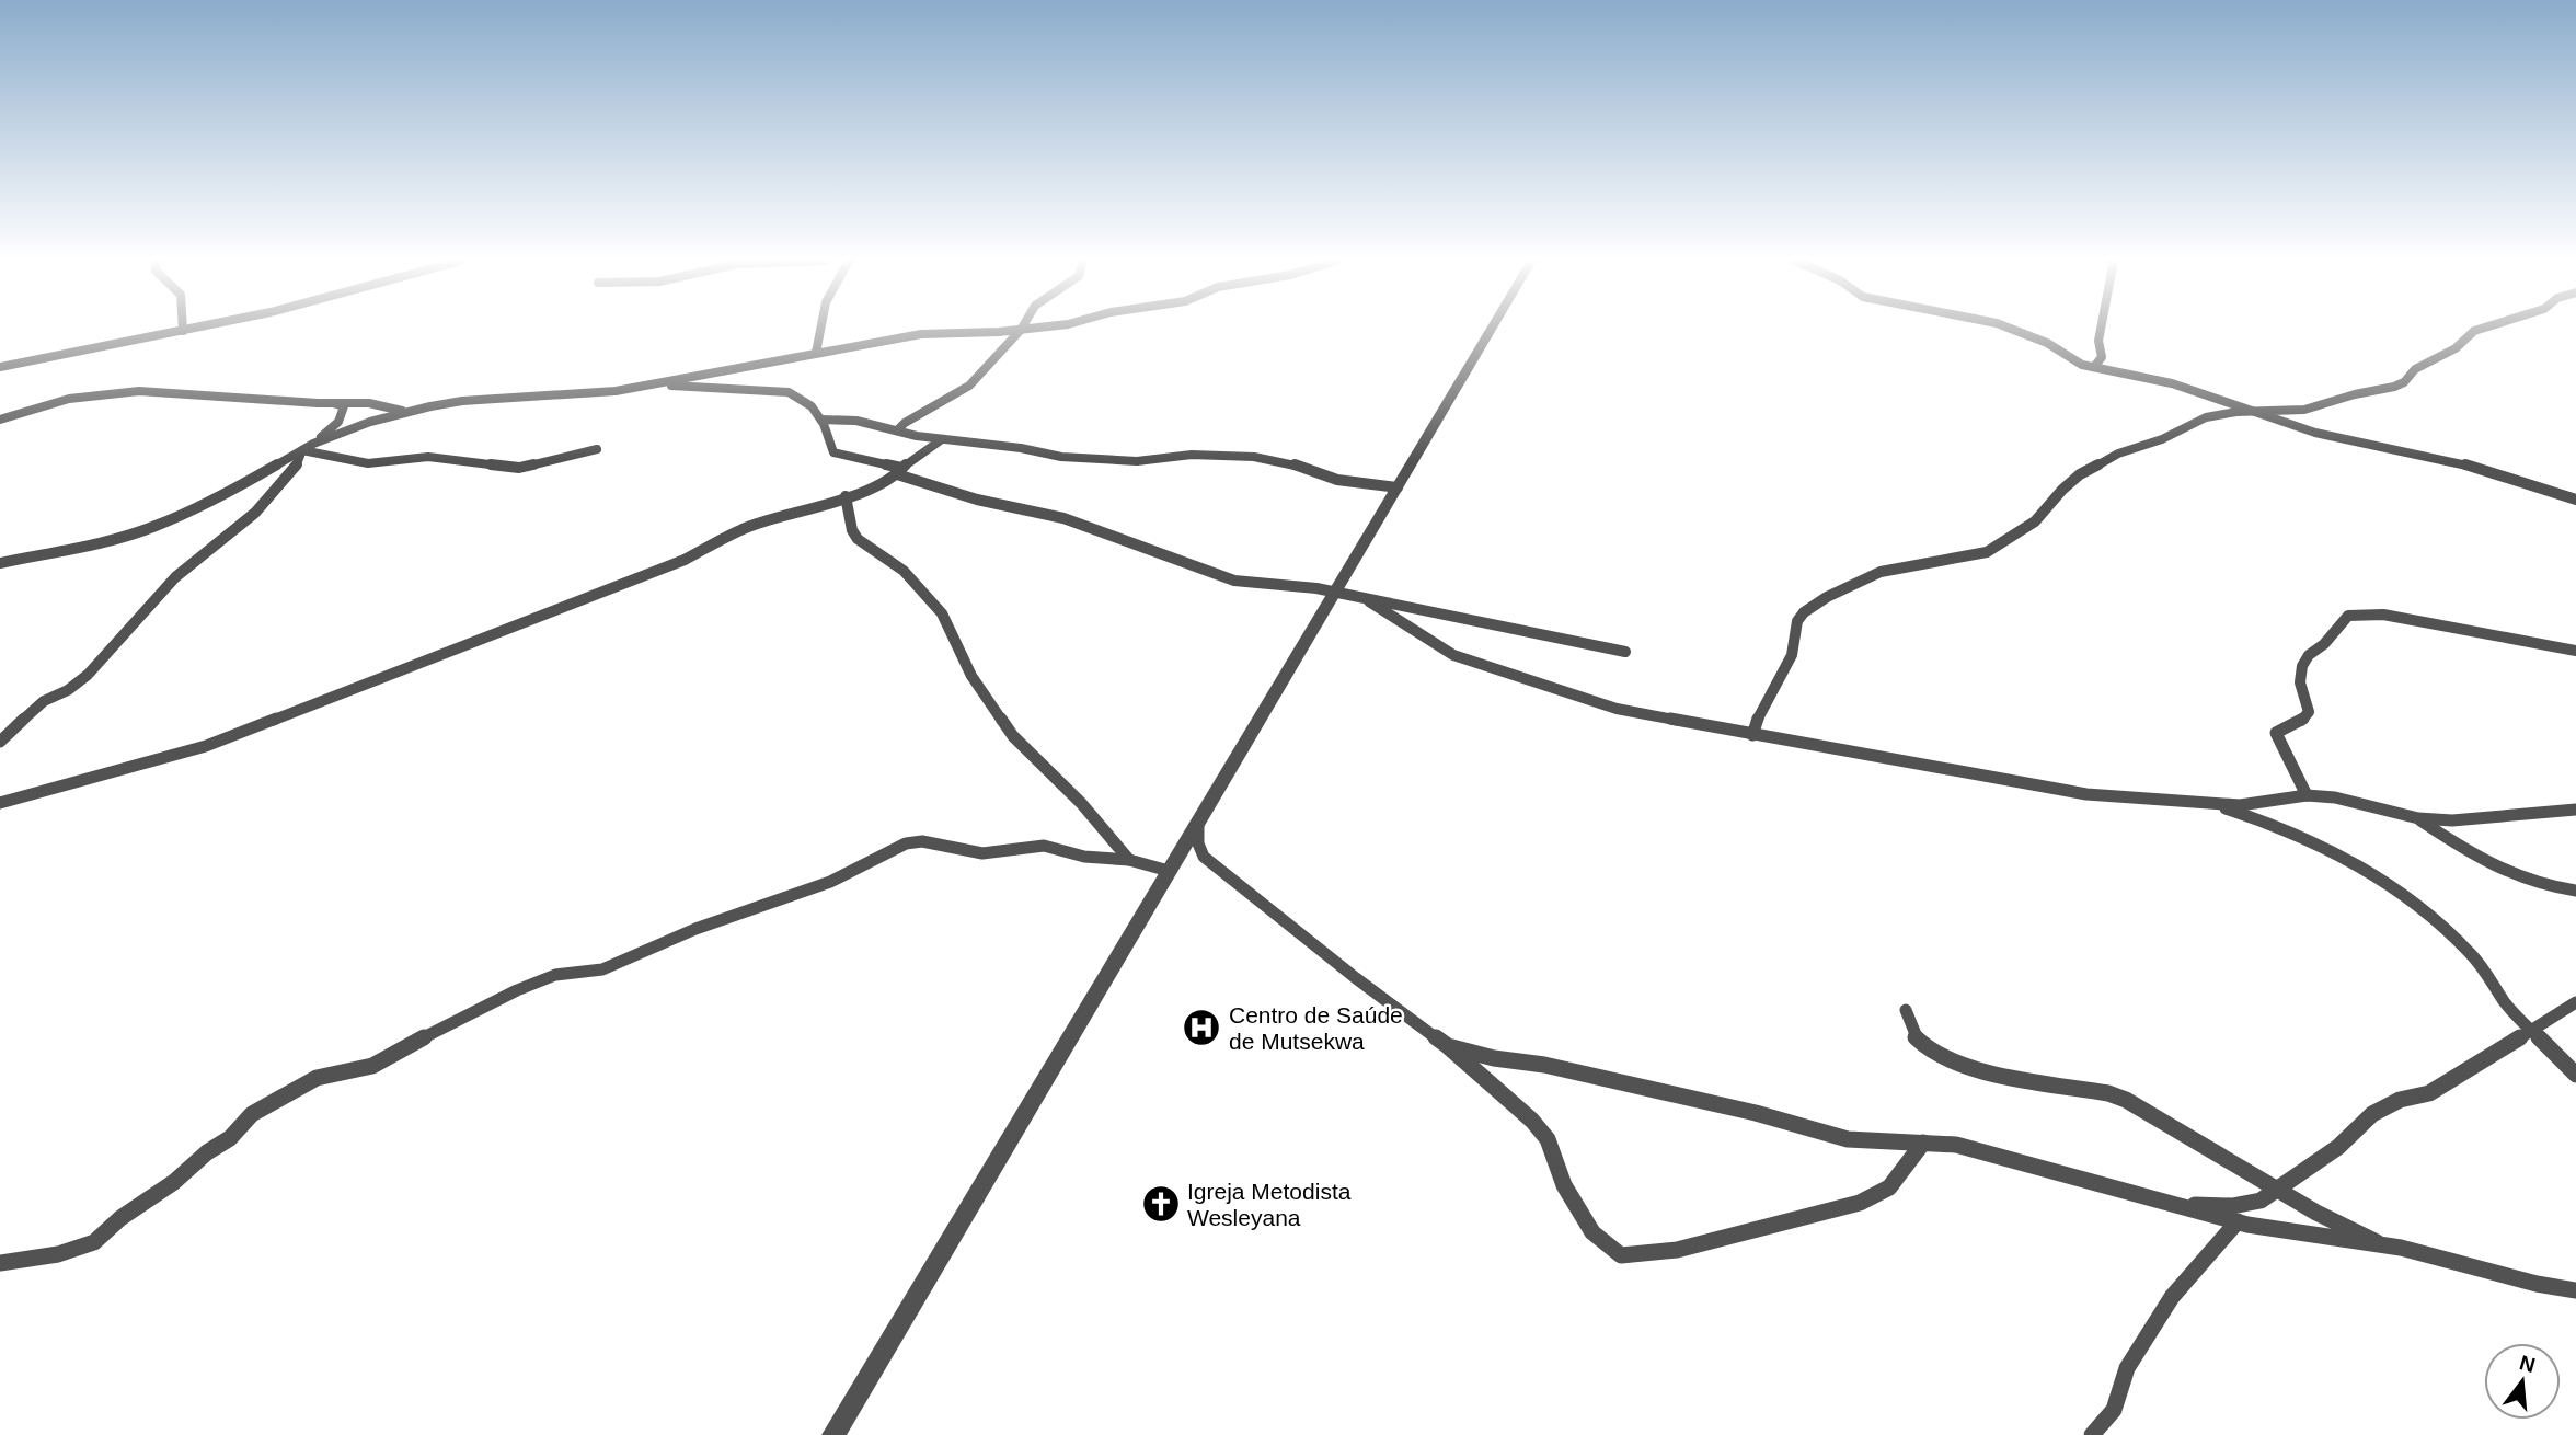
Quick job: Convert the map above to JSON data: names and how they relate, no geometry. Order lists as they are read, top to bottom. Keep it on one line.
{"places":{"hospital":["Centro de Saúde de Mutsekwa"],"church":["Igreja Metodista Wesleyana"]},"north":"top"}
